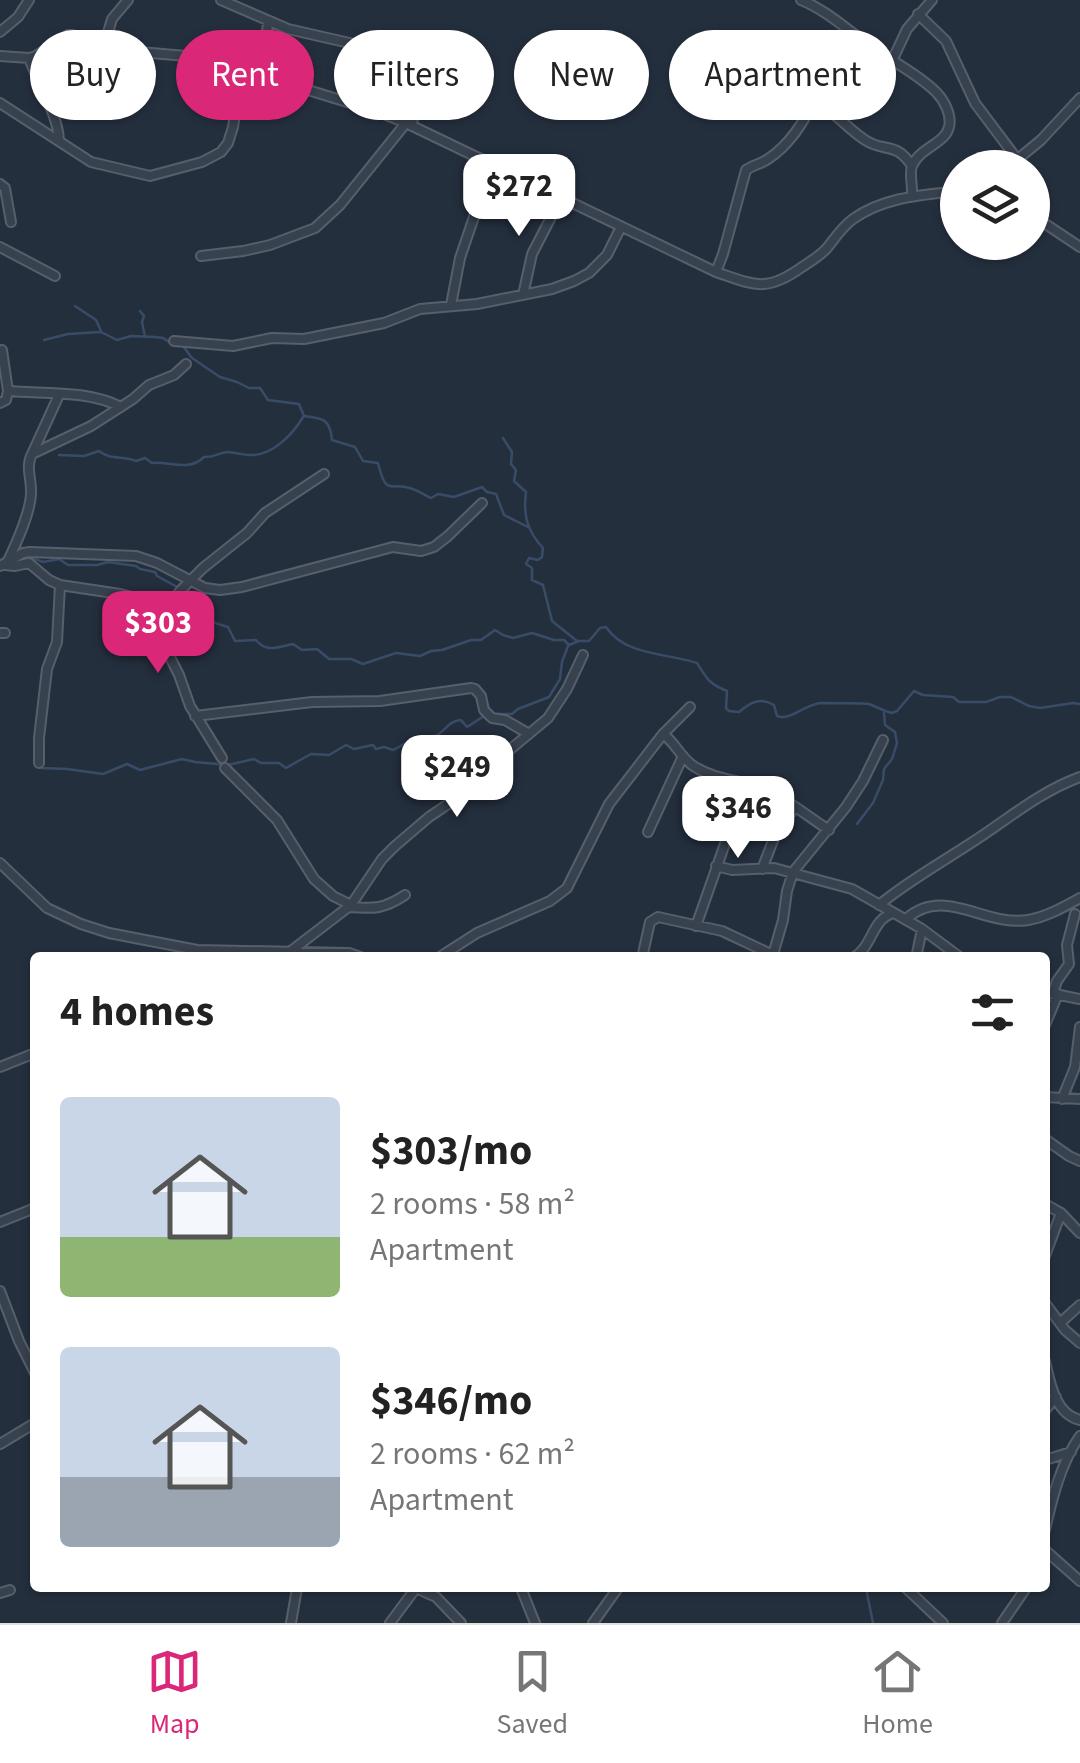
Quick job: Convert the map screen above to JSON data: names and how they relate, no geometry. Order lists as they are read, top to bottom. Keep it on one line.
{"page":{"chip":["Buy","Rent","Filters","New","Apartment"],"price":["$272","$303","$249","$346"],"heading":"4 homes","list":[{"name":"$303/mo","note":"2 rooms · 58 m² · Apartment"},{"name":"$346/mo","note":"2 rooms · 62 m² · Apartment"}],"tabs":["Map","Saved","Home"]}}
